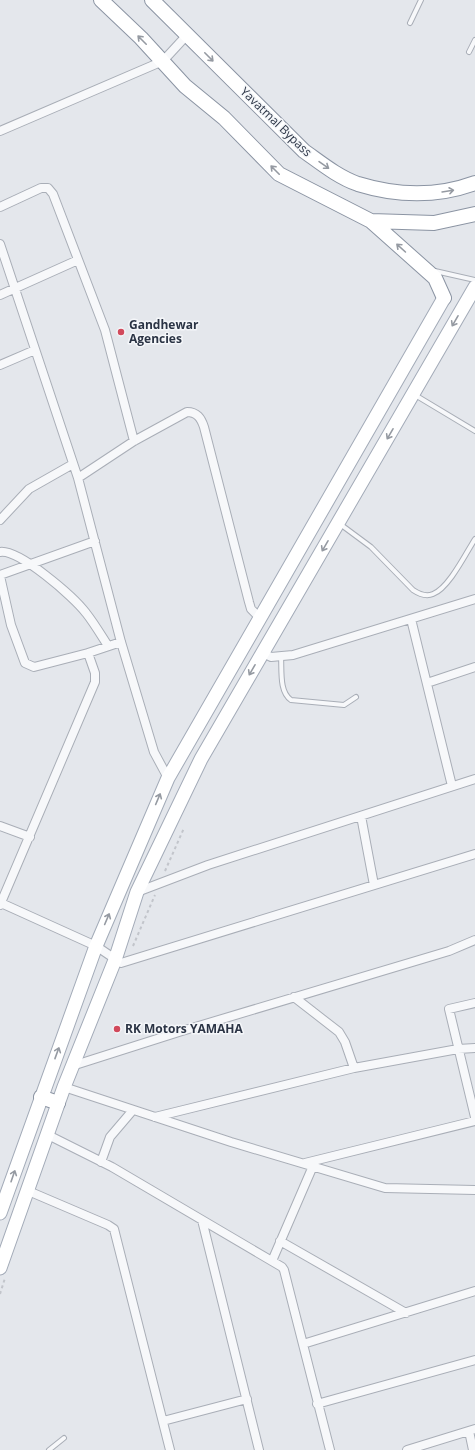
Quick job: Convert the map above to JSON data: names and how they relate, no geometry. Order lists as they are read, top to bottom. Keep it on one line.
{"streets":{"highway":["Yavatmal Bypass"]},"places":["Gandhewar Agencies","RK Motors YAMAHA"]}
